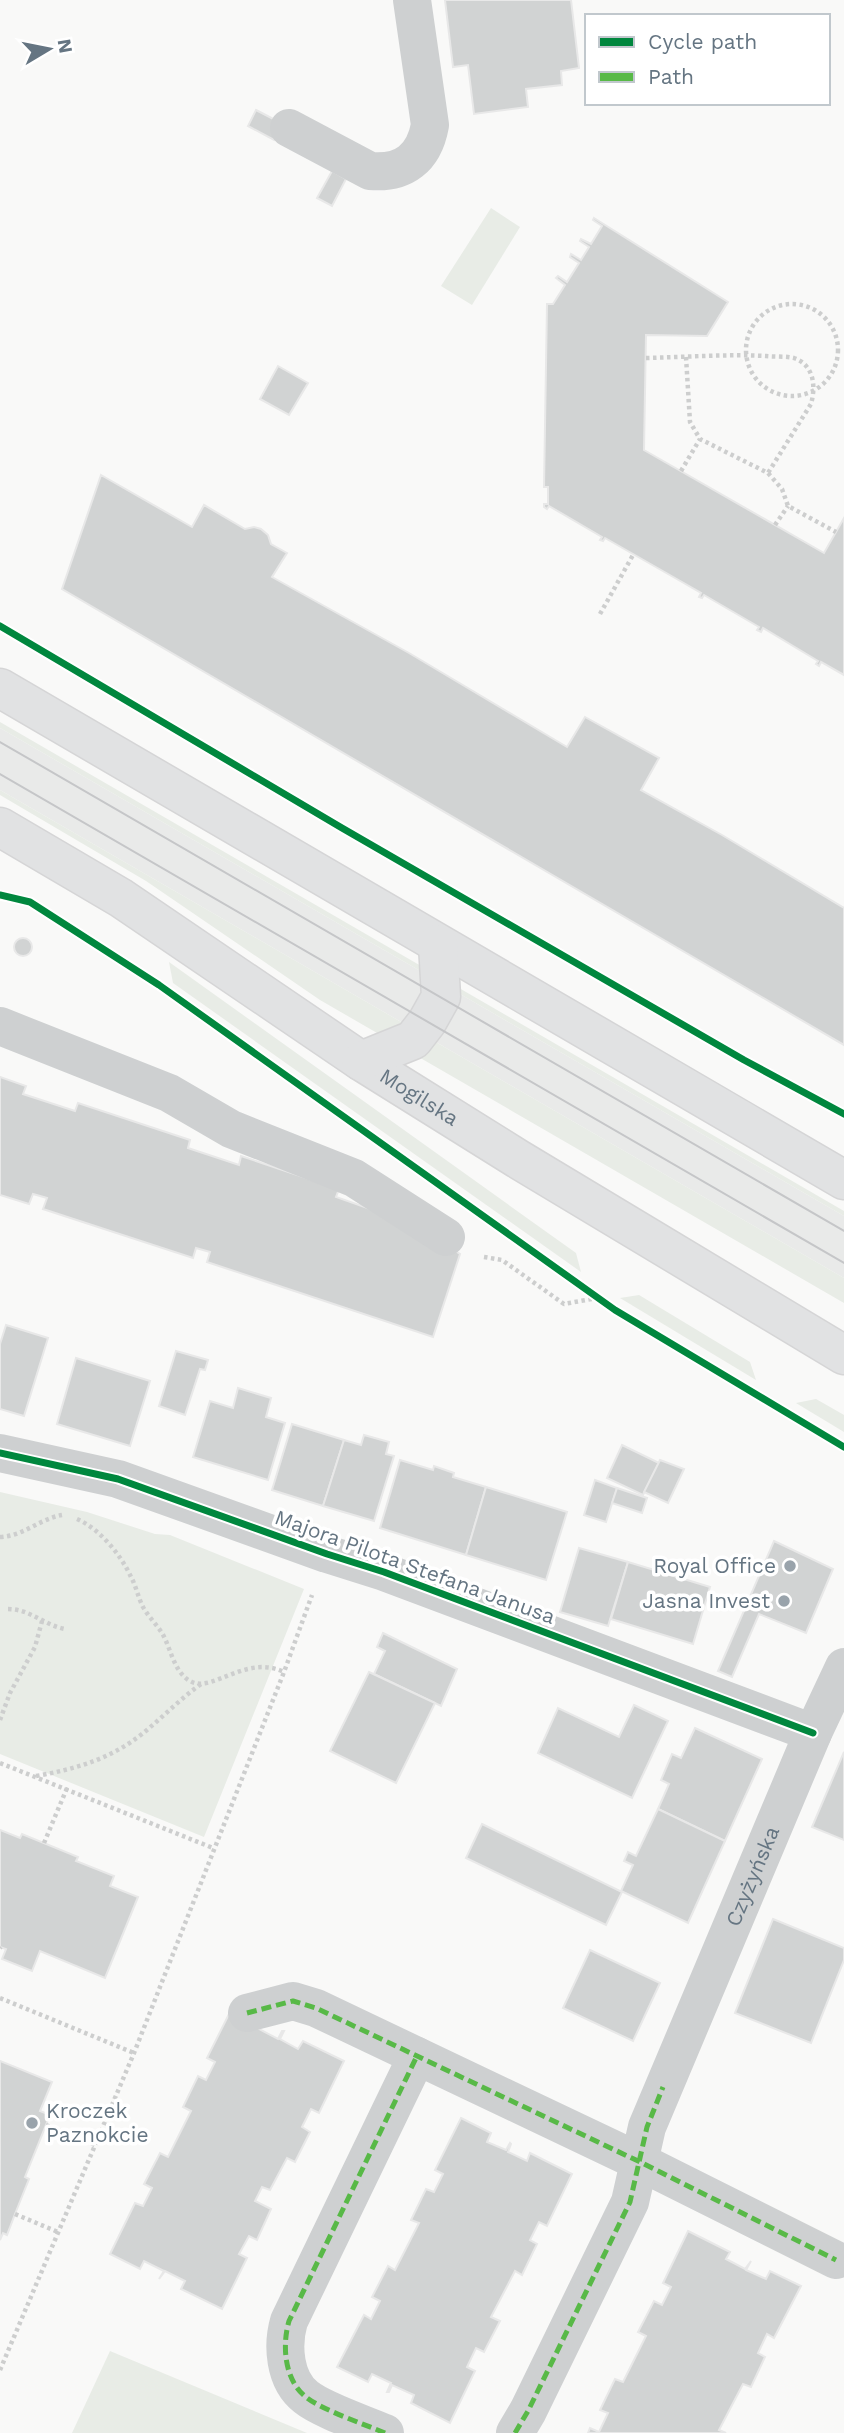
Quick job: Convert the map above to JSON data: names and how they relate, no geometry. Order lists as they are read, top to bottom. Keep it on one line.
{"streets":{"main road":["Mogilska"],"street":["Majora Pilota Stefana Janusa","Czyżyńska"]},"crossings":[["Majora Pilota Stefana Janusa","Czyżyńska"]],"places":["Royal Office","Jasna Invest","Kroczek Paznokcie"],"legend":["Cycle path","Path"],"north":"right"}
